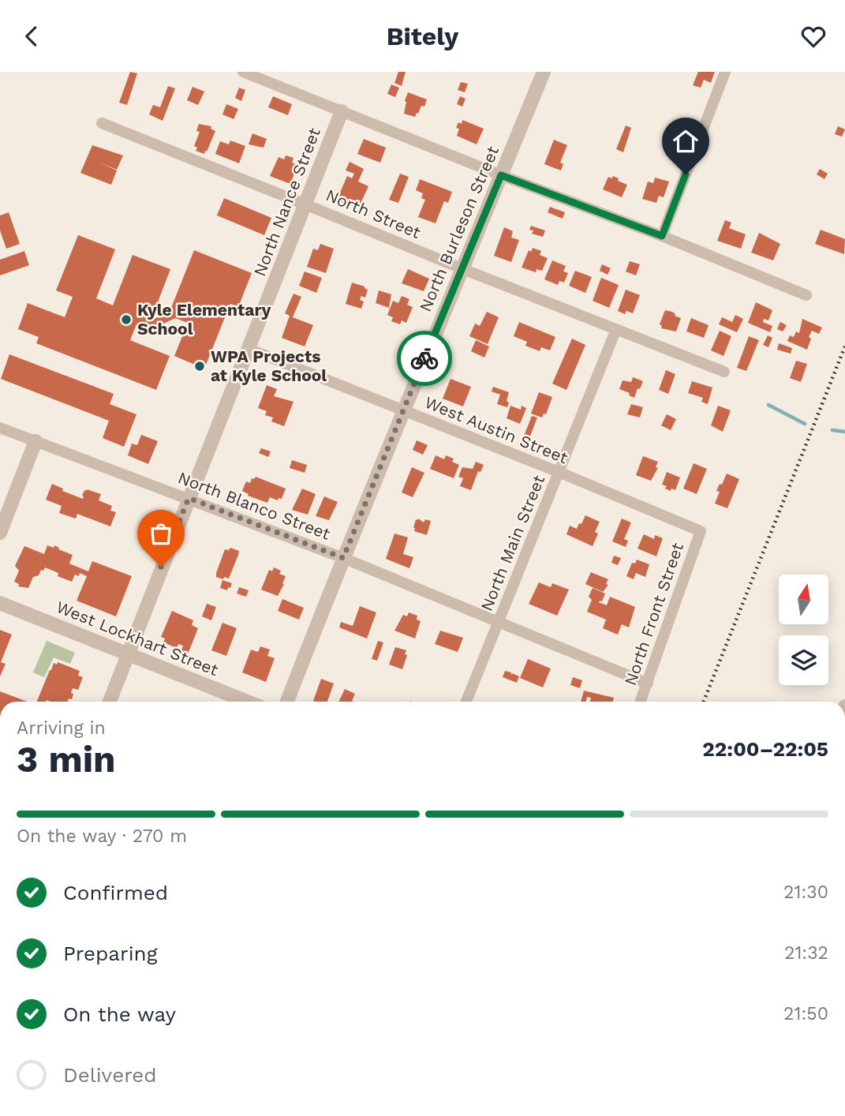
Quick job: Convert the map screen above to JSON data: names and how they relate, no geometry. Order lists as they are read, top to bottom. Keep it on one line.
{"streets":{"street":["North Nance Street","North Street","North Burleson Street","West Austin Street","North Blanco Street","North Main Street","North Front Street","West Lockhart Street"]},"crossings":[["North Nance Street","North Street"],["North Nance Street","West Austin Street"],["North Nance Street","North Blanco Street"],["North Nance Street","West Lockhart Street"],["North Street","North Burleson Street"],["North Street","North Main Street"],["North Burleson Street","West Austin Street"],["North Burleson Street","North Blanco Street"],["West Austin Street","North Main Street"],["West Austin Street","North Front Street"],["North Blanco Street","North Main Street"],["North Blanco Street","North Front Street"]],"places":["Kyle Elementary School","WPA Projects at Kyle School"],"north":"top","page":{"header":"Bitely","heading":["3 min","Arriving in","22:00–22:05"],"bar":"On the way · 270 m","list":[["Confirmed","21:30"],["Preparing","21:32"],["On the way","21:50"],"Delivered"]}}
